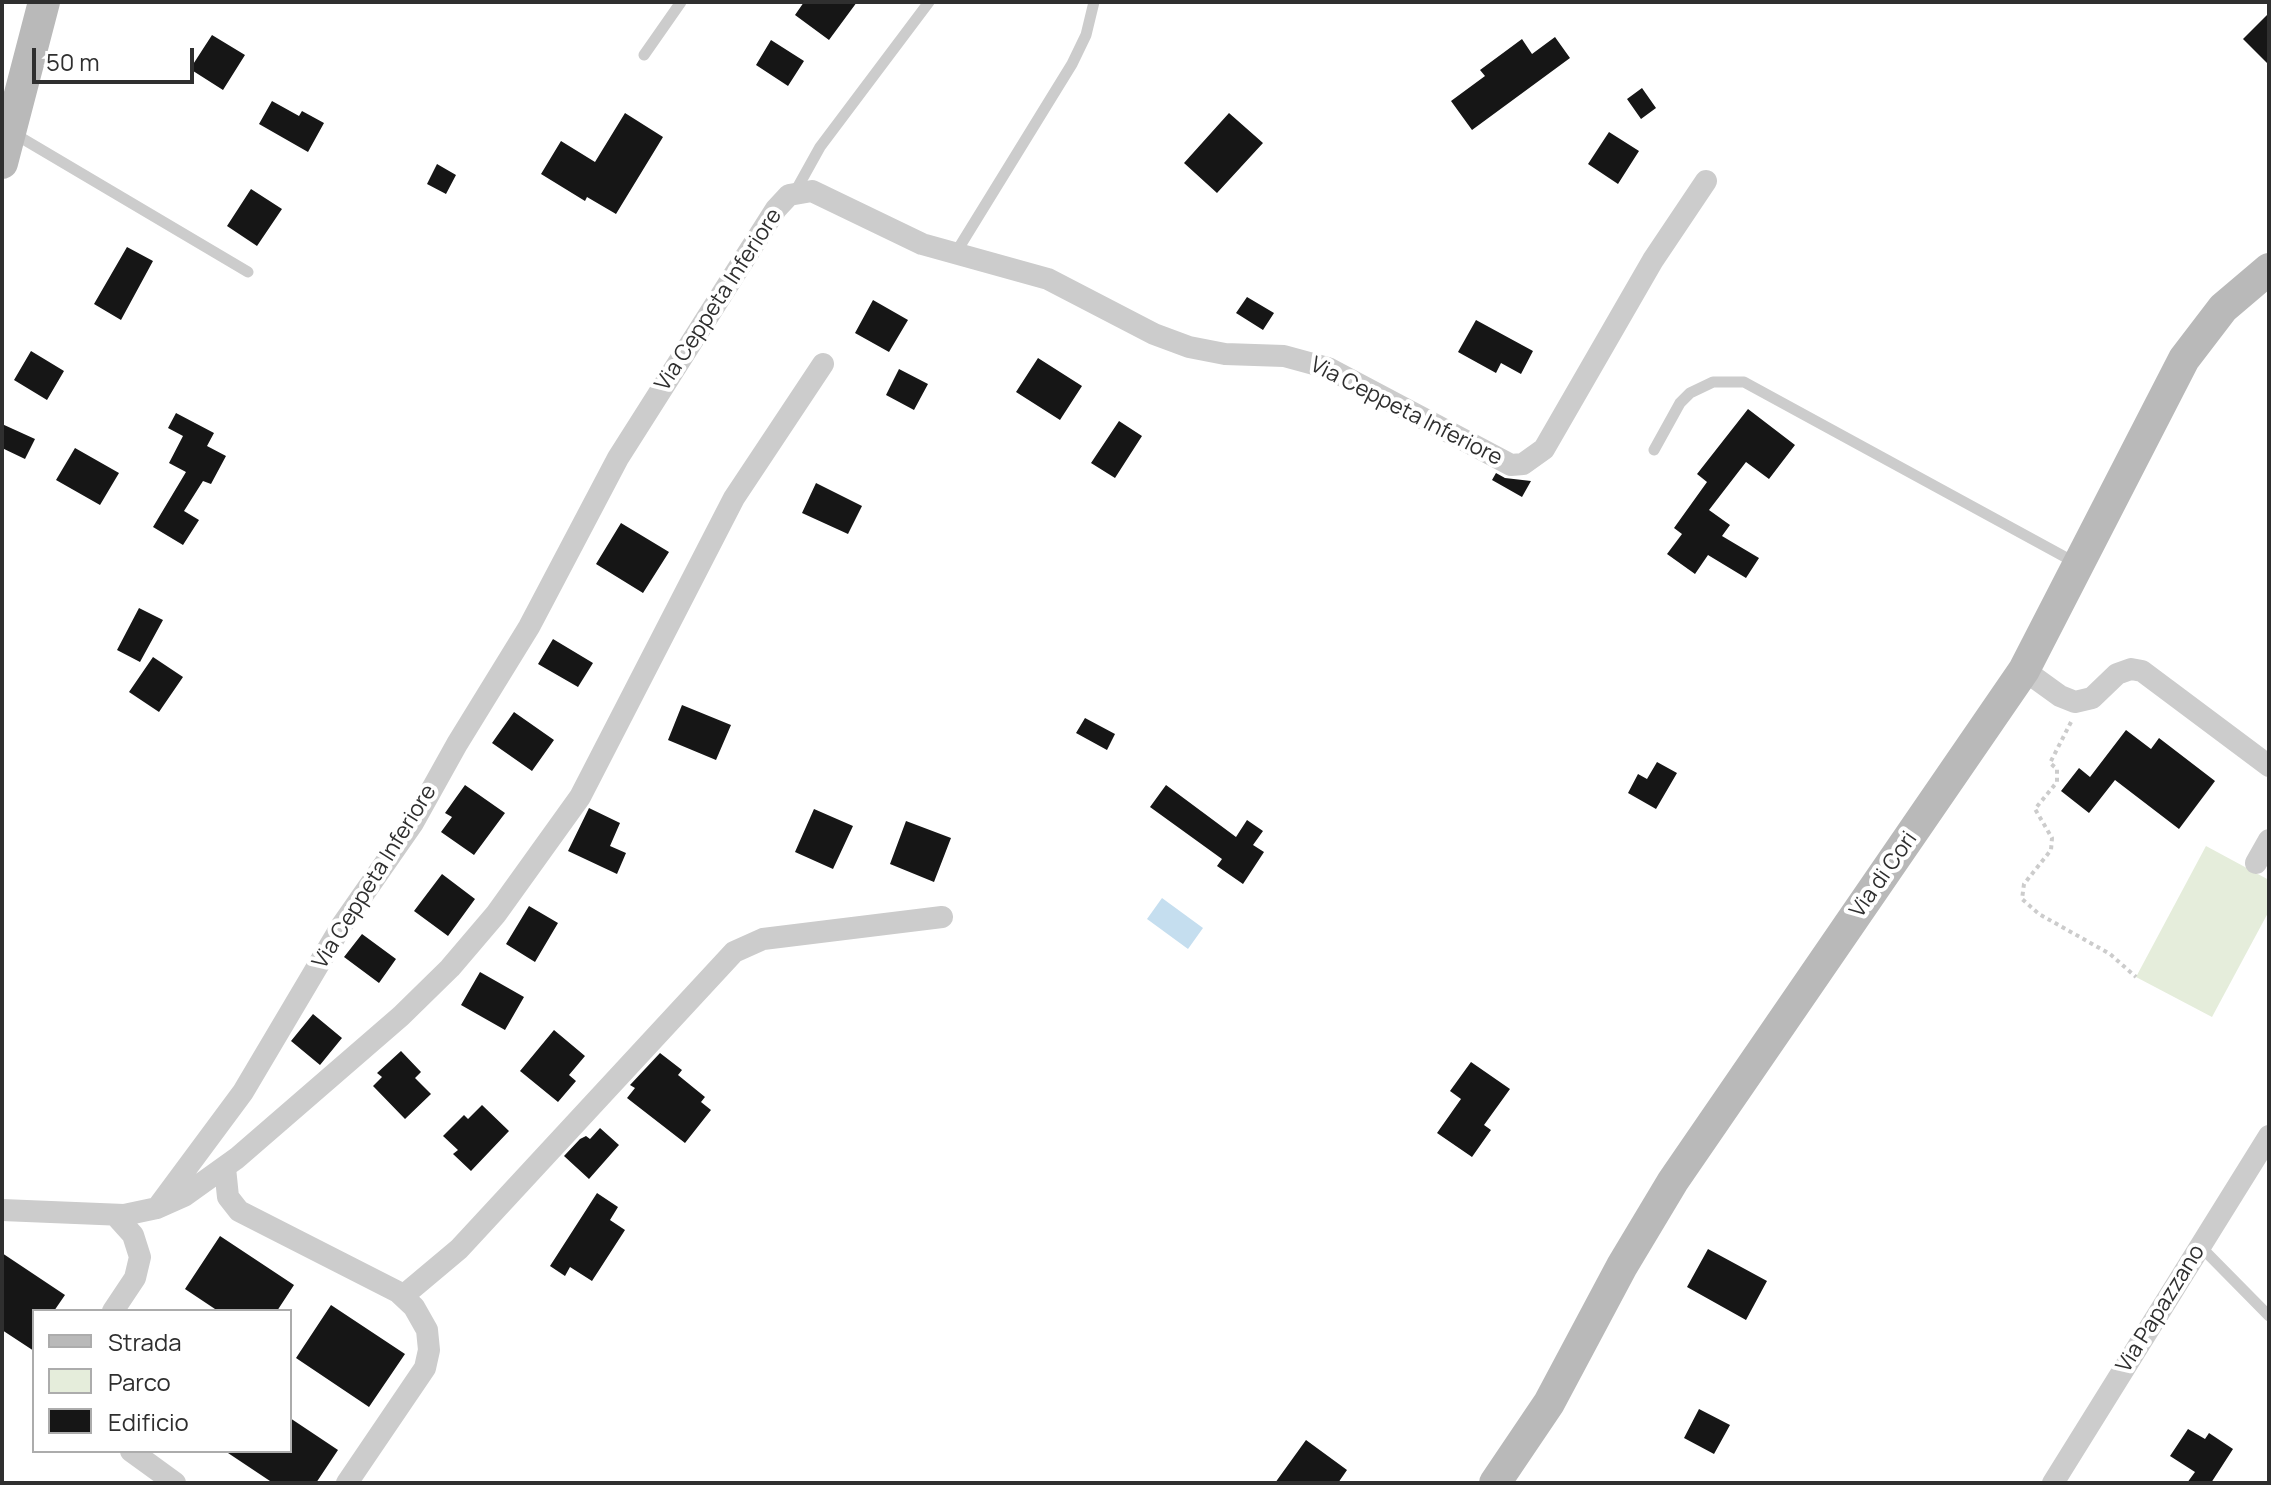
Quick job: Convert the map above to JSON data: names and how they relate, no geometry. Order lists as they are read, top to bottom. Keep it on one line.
{"streets":{"main road":["Via di Cori"],"street":["Via Ceppeta Inferiore","Via Papazzano"]},"legend":["Strada","Parco","Edificio"],"scale_bar":"50 m"}
